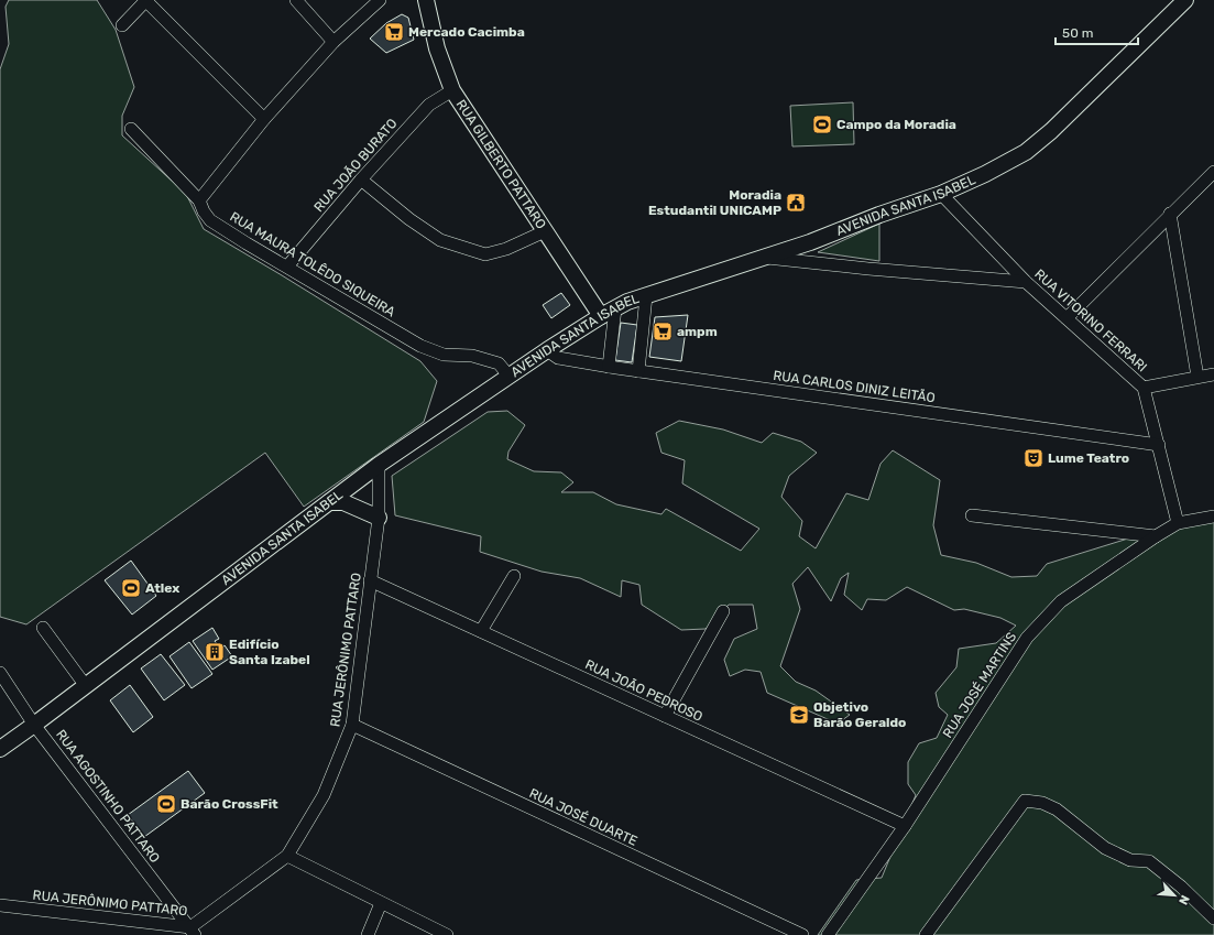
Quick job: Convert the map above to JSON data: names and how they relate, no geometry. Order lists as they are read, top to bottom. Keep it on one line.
{"streets":{"main road":["RUA GILBERTO PATTARO","AVENIDA SANTA ISABEL"],"street":["RUA JOÃO BURATO","RUA MAURA TOLÊDO SIQUEIRA","RUA VITORINO FERRARI","RUA CARLOS DINIZ LEITÃO","RUA JERÔNIMO PATTARO","RUA JOSÉ MARTINS","RUA JOÃO PEDROSO","RUA AGOSTINHO PATTARO","RUA JOSÉ DUARTE"]},"crossings":[["RUA GILBERTO PATTARO","RUA JOÃO BURATO"],["RUA GILBERTO PATTARO","AVENIDA SANTA ISABEL"],["RUA JOÃO BURATO","RUA MAURA TOLÊDO SIQUEIRA"],["AVENIDA SANTA ISABEL","RUA MAURA TOLÊDO SIQUEIRA"],["AVENIDA SANTA ISABEL","RUA VITORINO FERRARI"],["AVENIDA SANTA ISABEL","RUA CARLOS DINIZ LEITÃO"],["AVENIDA SANTA ISABEL","RUA JERÔNIMO PATTARO"],["AVENIDA SANTA ISABEL","RUA AGOSTINHO PATTARO"],["RUA VITORINO FERRARI","RUA CARLOS DINIZ LEITÃO"],["RUA VITORINO FERRARI","RUA JOSÉ MARTINS"],["RUA JERÔNIMO PATTARO","RUA JOÃO PEDROSO"],["RUA JERÔNIMO PATTARO","RUA AGOSTINHO PATTARO"],["RUA JERÔNIMO PATTARO","RUA JOSÉ DUARTE"],["RUA JOSÉ MARTINS","RUA JOÃO PEDROSO"]],"places":{"supermarket":["Mercado Cacimba","ampm"],"sports":["Campo da Moradia","Atlex","Barão CrossFit"],"public building":["Moradia Estudantil UNICAMP"],"theatre":["Lume Teatro"],"building":["Edifício Santa Izabel"],"school or university":["Objetivo Barão Geraldo"]},"scale_bar":"50 m","north":"bottom right"}
